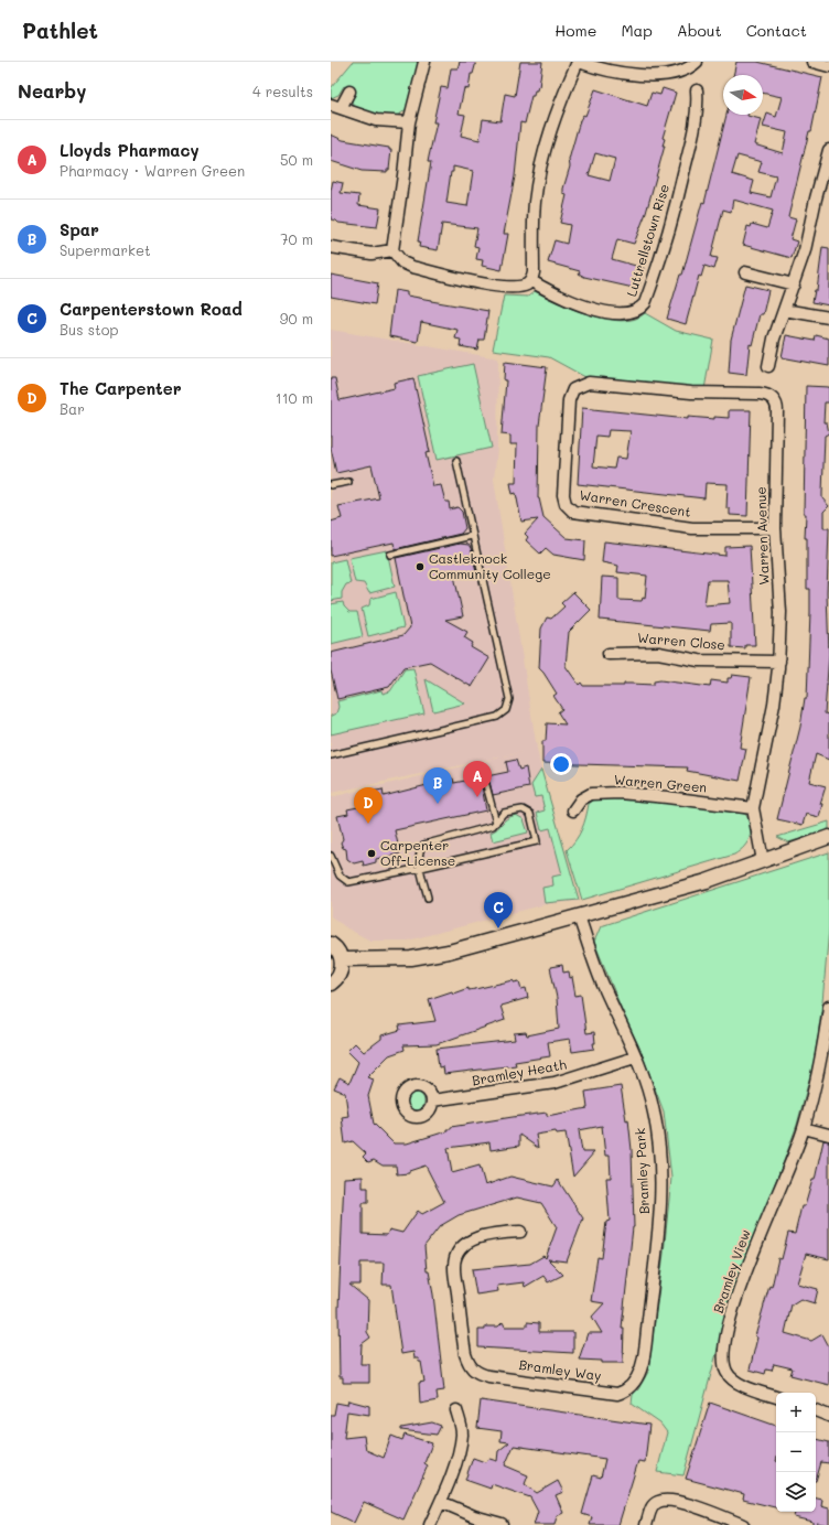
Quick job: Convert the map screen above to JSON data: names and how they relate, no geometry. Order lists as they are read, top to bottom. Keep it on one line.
{"streets":{"street":["Luttrellstown Rise","Warren Crescent","Warren Avenue","Warren Close","Warren Green","Bramley Heath","Bramley Park","Bramley View","Bramley Way"]},"crossings":[["Warren Crescent","Warren Avenue"],["Warren Avenue","Warren Close"],["Warren Avenue","Warren Green"],["Bramley Heath","Bramley Park"],["Bramley Park","Bramley Way"]],"places":["Castleknock Community College","Carpenter Off-License"],"north":"right","page":{"header":"Pathlet","nav":["Home","Map","About","Contact"],"heading":["Nearby","4 results"],"list":[{"mark":"A","name":"Lloyds Pharmacy","note":"Pharmacy · Warren Green","value":"50 m"},{"mark":"B","name":"Spar","note":"Supermarket","value":"70 m"},{"mark":"C","name":"Carpenterstown Road","note":"Bus stop","value":"90 m"},{"mark":"D","name":"The Carpenter","note":"Bar","value":"110 m"}],"pins":["A","B","D","C"],"map_buttons":["+","−"]}}
